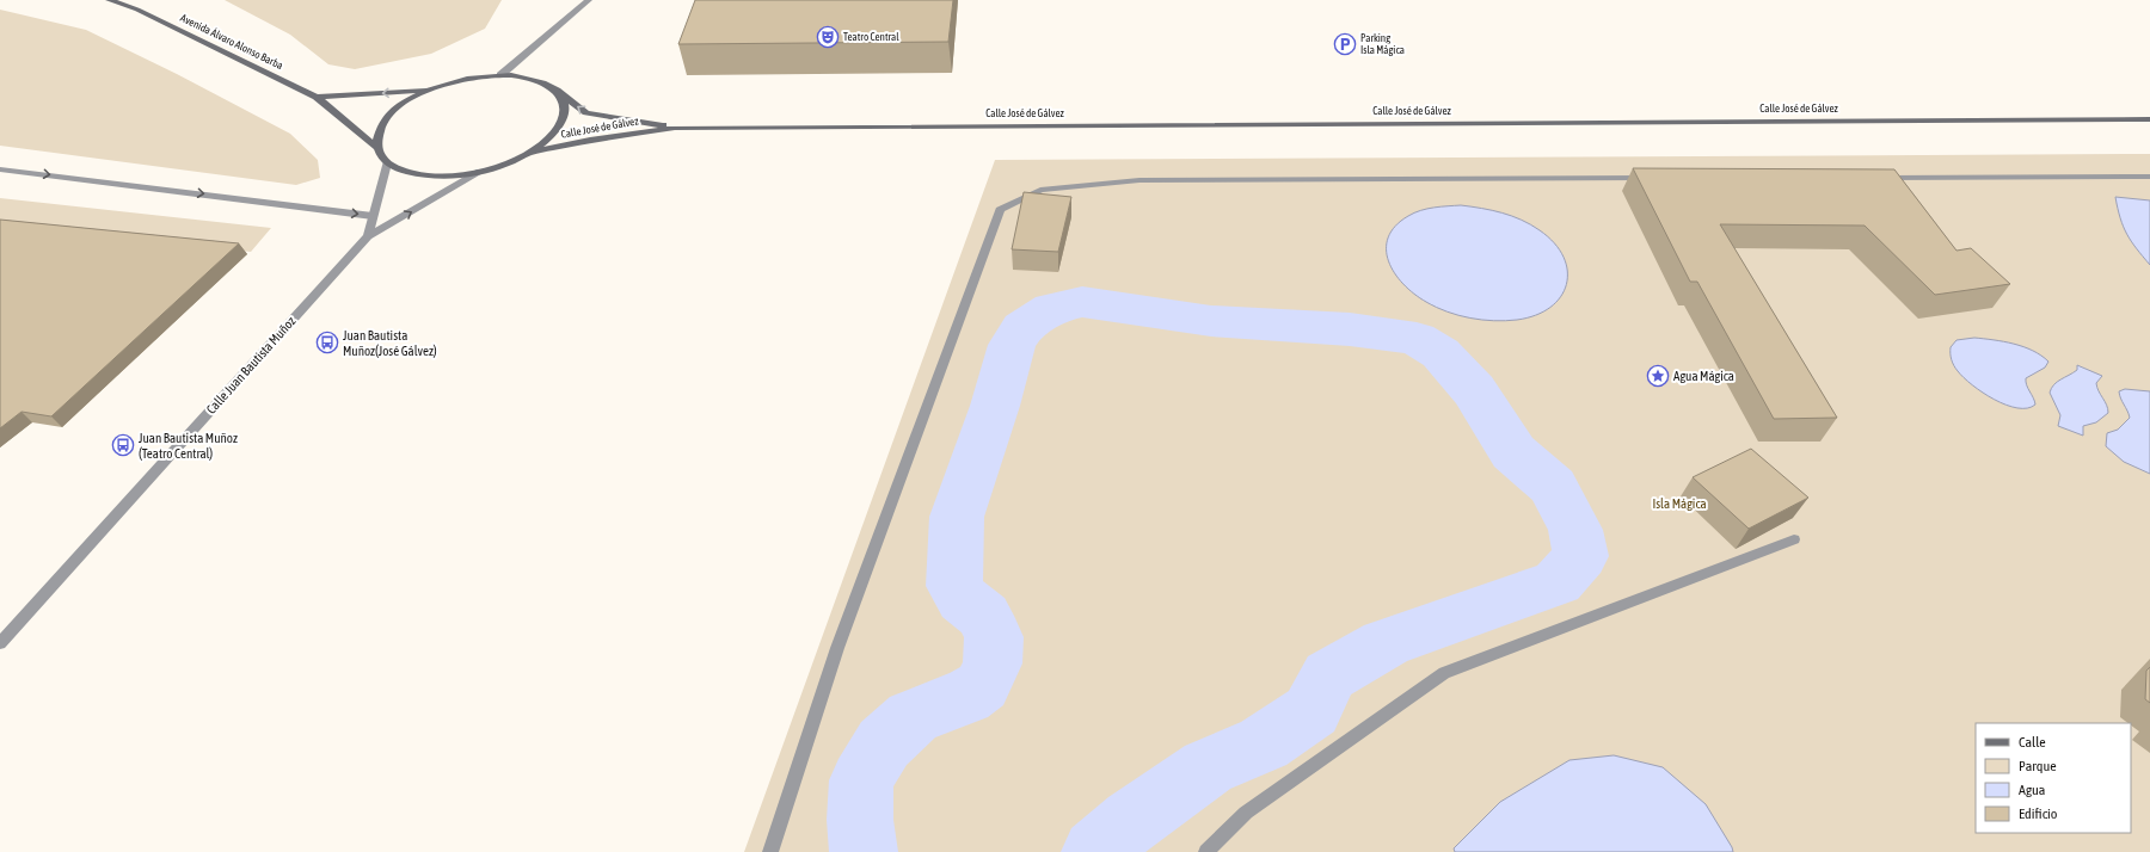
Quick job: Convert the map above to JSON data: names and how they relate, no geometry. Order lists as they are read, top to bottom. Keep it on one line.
{"streets":{"main road":["Avenida Álvaro Alonso Barba","Calle José de Gálvez"],"street":["Calle Juan Bautista Muñoz"]},"crossings":[["Avenida Álvaro Alonso Barba","Calle Juan Bautista Muñoz"]],"parks":["Isla Mágica"],"places":{"theatre":["Teatro Central"],"parking":["Parking Isla Mágica"],"bus stop":["Juan Bautista Muñoz(José Gálvez)","Juan Bautista Muñoz (Teatro Central)"],"place":["Agua Mágica"]},"legend":["Calle","Parque","Agua","Edificio"]}
